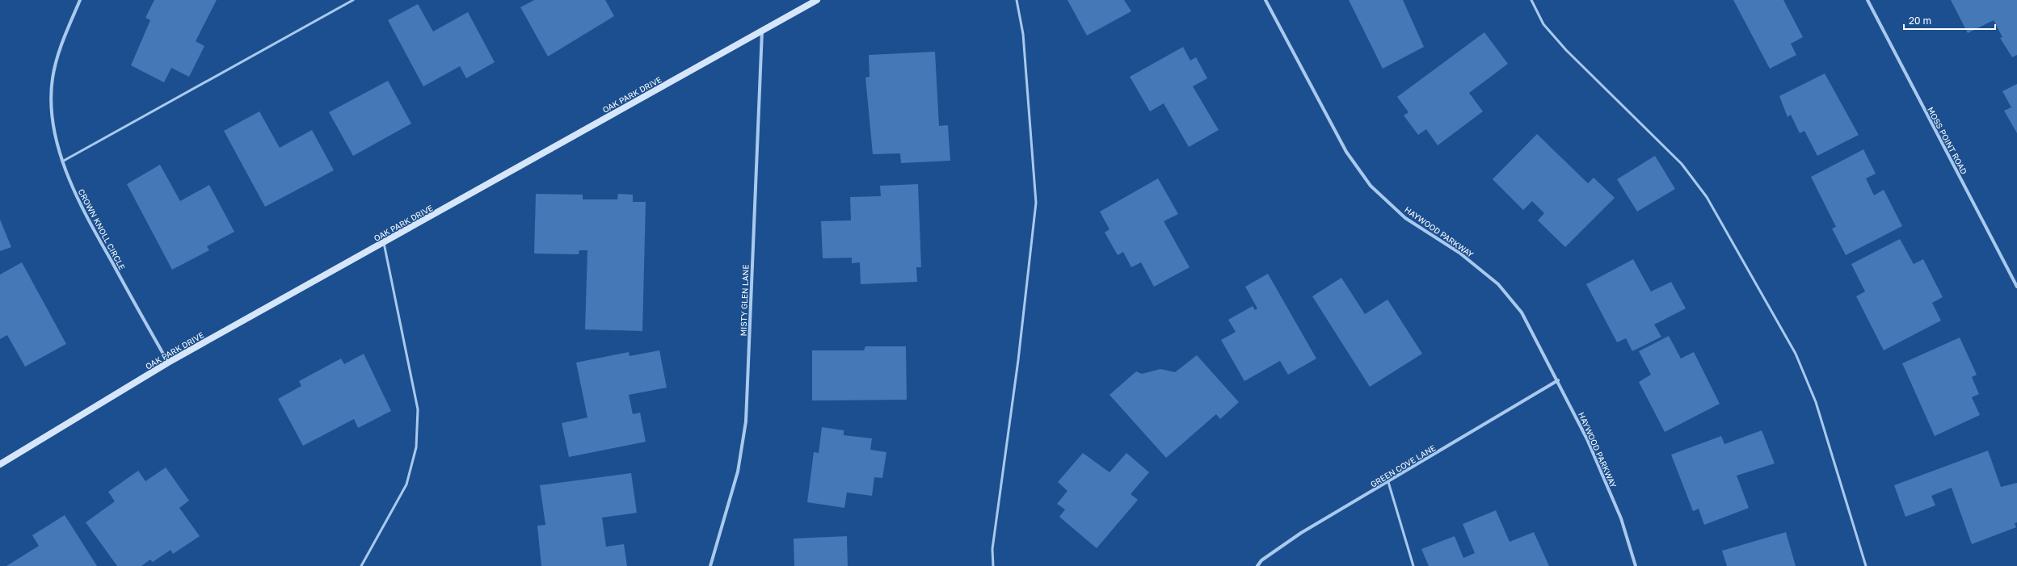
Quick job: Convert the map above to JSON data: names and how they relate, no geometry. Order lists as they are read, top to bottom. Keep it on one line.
{"streets":{"street":["OAK PARK DRIVE","MOSS POINT ROAD","CROWN KNOLL CIRCLE","HAYWOOD PARKWAY","MISTY GLEN LANE","GREEN COVE LANE"]},"crossings":[["OAK PARK DRIVE","CROWN KNOLL CIRCLE"],["OAK PARK DRIVE","MISTY GLEN LANE"],["HAYWOOD PARKWAY","GREEN COVE LANE"]],"scale_bar":"20 m"}
